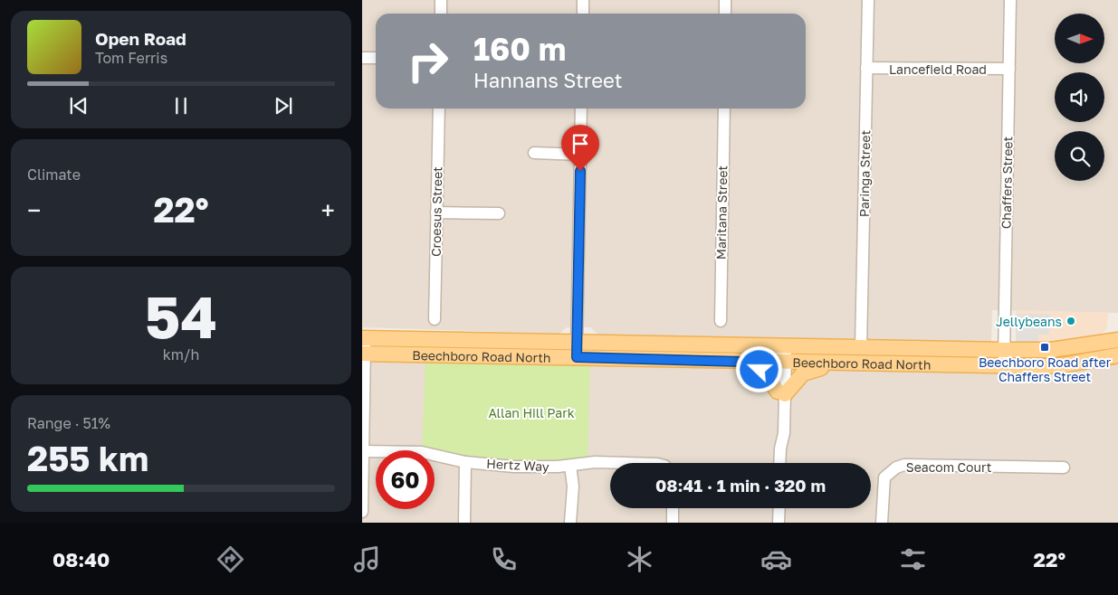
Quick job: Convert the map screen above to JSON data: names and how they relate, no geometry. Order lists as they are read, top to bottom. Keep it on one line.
{"streets":{"main road":["Beechboro Road North"],"street":["Lancefield Road","Paringa Street","Chaffers Street","Croesus Street","Maritana Street","Hertz Way","Seacom Court"]},"crossings":[["Lancefield Road","Paringa Street"],["Lancefield Road","Chaffers Street"],["Paringa Street","Beechboro Road North"],["Chaffers Street","Beechboro Road North"]],"parks":["Allan Hill Park"],"places":{"other":["Jellybeans"],"transit":["Beechboro Road after Chaffers Street"]},"north":"right","page":{"turn":["160 m","Hannans Street"],"song":["Open Road","Tom Ferris"],"tile":["Climate",["54","km/h"],["Range · 51%","255 km"]],"heat":["−","22°","+"],"limit":"60","trip":"08:41 · 1 min · 320 m","tabs":["08:40","22°"]}}
